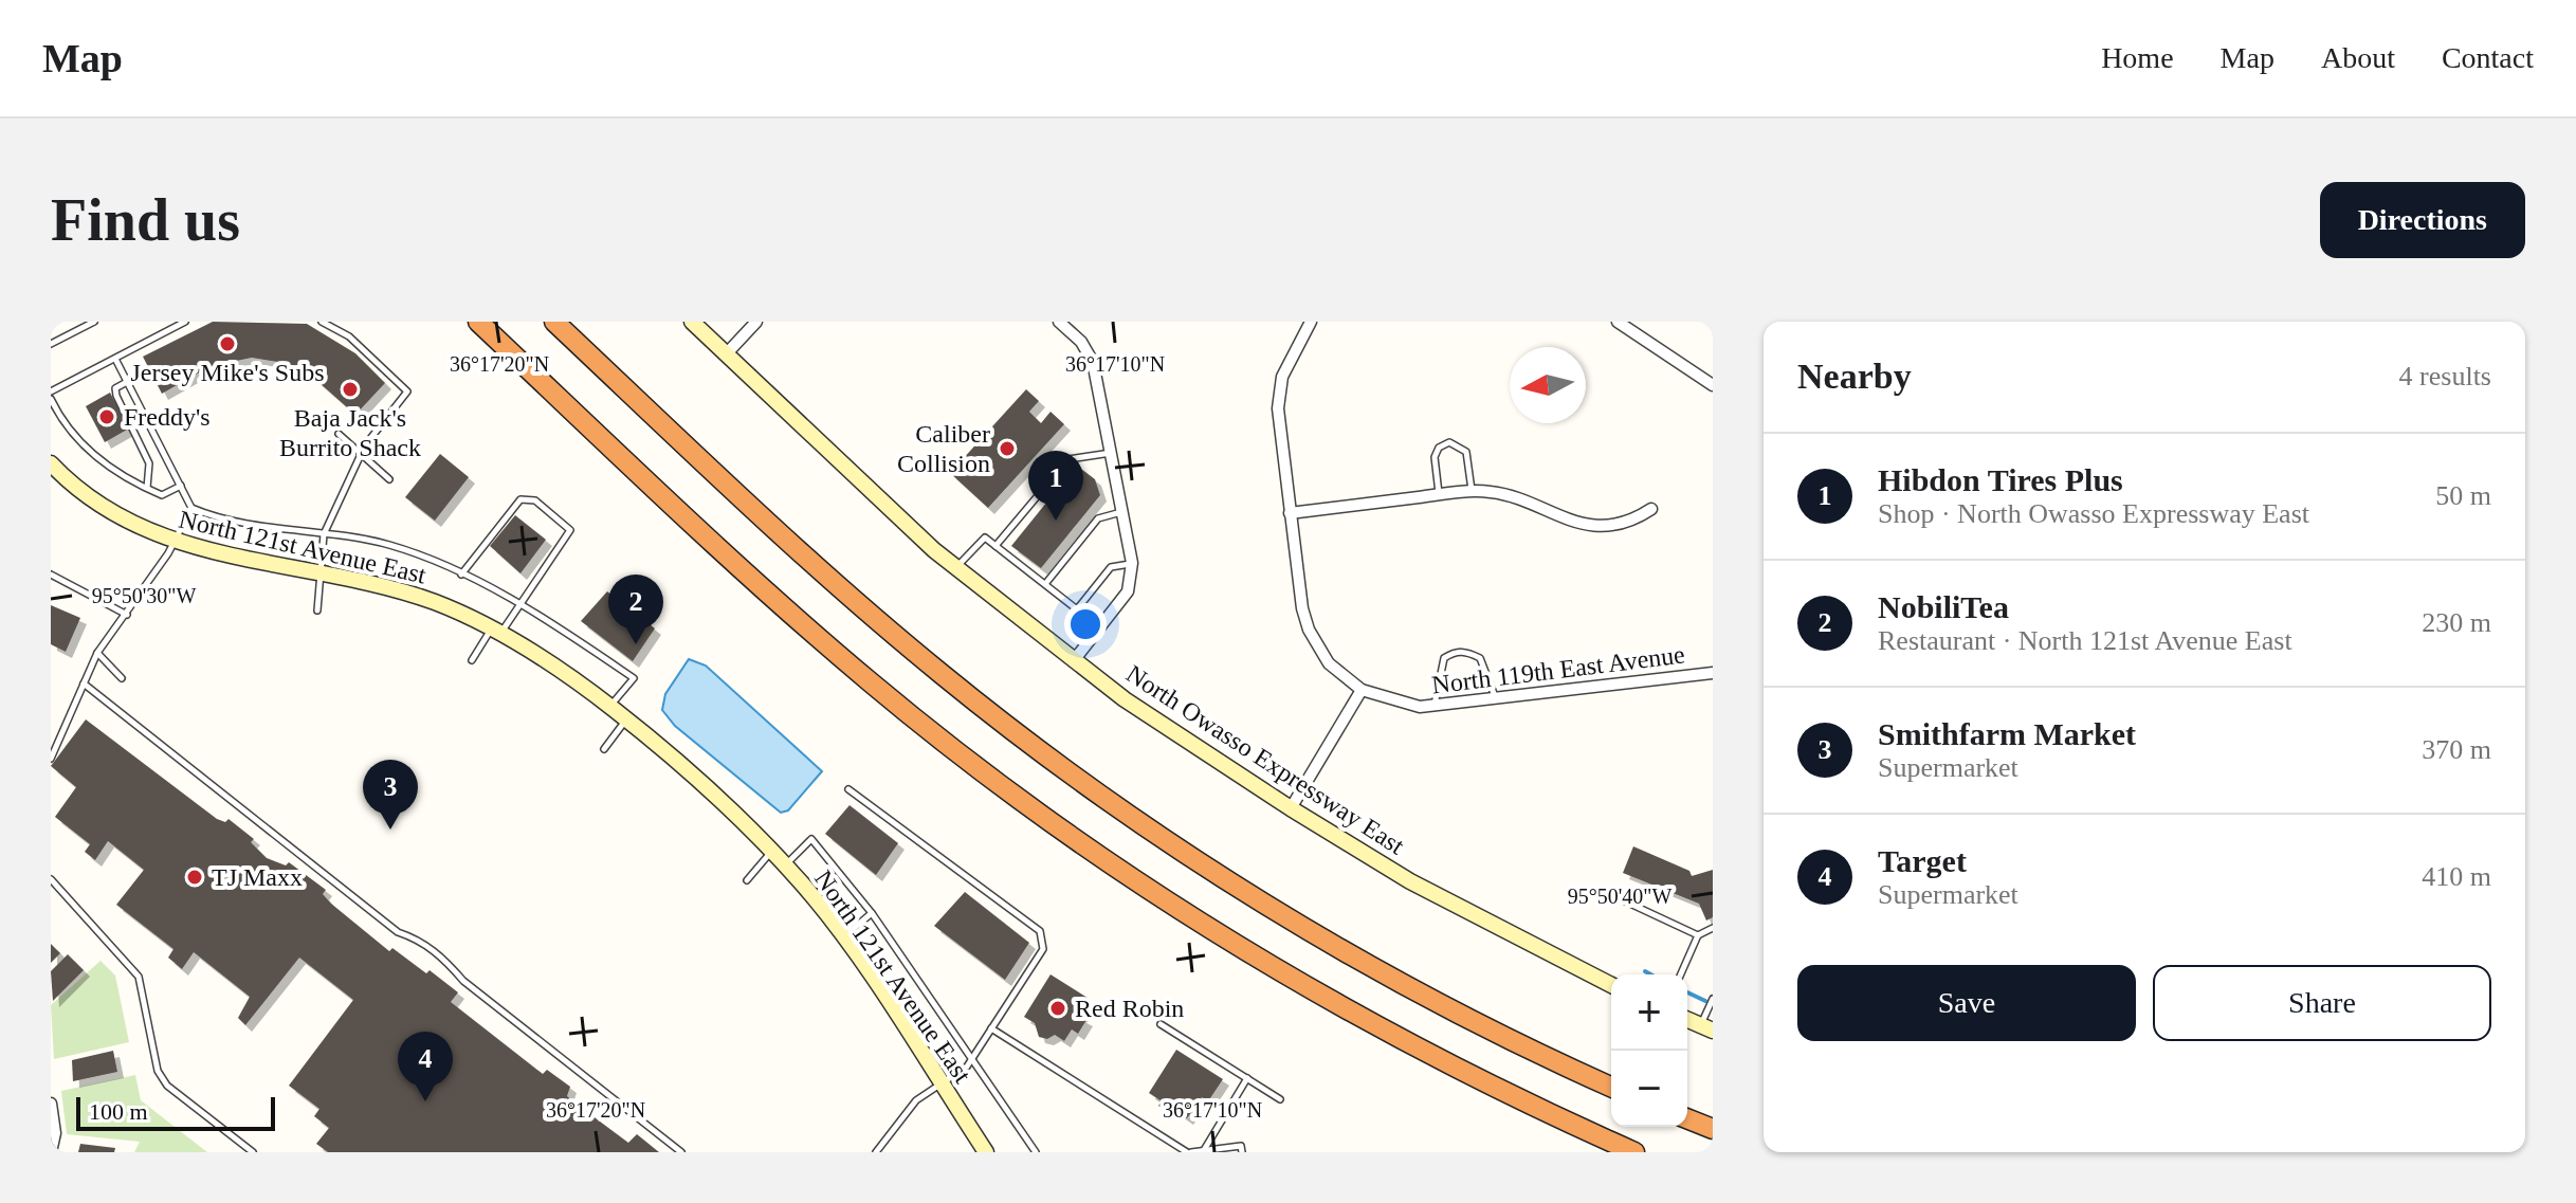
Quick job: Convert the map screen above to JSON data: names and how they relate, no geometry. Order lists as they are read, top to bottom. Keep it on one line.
{"streets":{"street":["North 121st Avenue East","North 119th East Avenue","North Owasso Expressway East"]},"places":["Jersey Mike's Subs","Baja Jack's Burrito Shack","Freddy's","Caliber Collision","TJ Maxx","Red Robin"],"scale_bar":"100 m","north":"left","page":{"header":"Map","nav":["Home","Map","About","Contact"],"buttons":["Directions",["Save","Share"]],"title":"Find us","heading":["Nearby","4 results"],"list":[{"mark":"1","name":"Hibdon Tires Plus","note":"Shop · North Owasso Expressway East","value":"50 m"},{"mark":"2","name":"NobiliTea","note":"Restaurant · North 121st Avenue East","value":"230 m"},{"mark":"3","name":"Smithfarm Market","note":"Supermarket","value":"370 m"},{"mark":"4","name":"Target","note":"Supermarket","value":"410 m"}],"pins":["1","2","3","4"],"map_buttons":["+","−"],"scale":"100 m"},"coordinates":["36°17'20\"N","36°17'10\"N","95°50'30\"W","95°50'40\"W"]}
